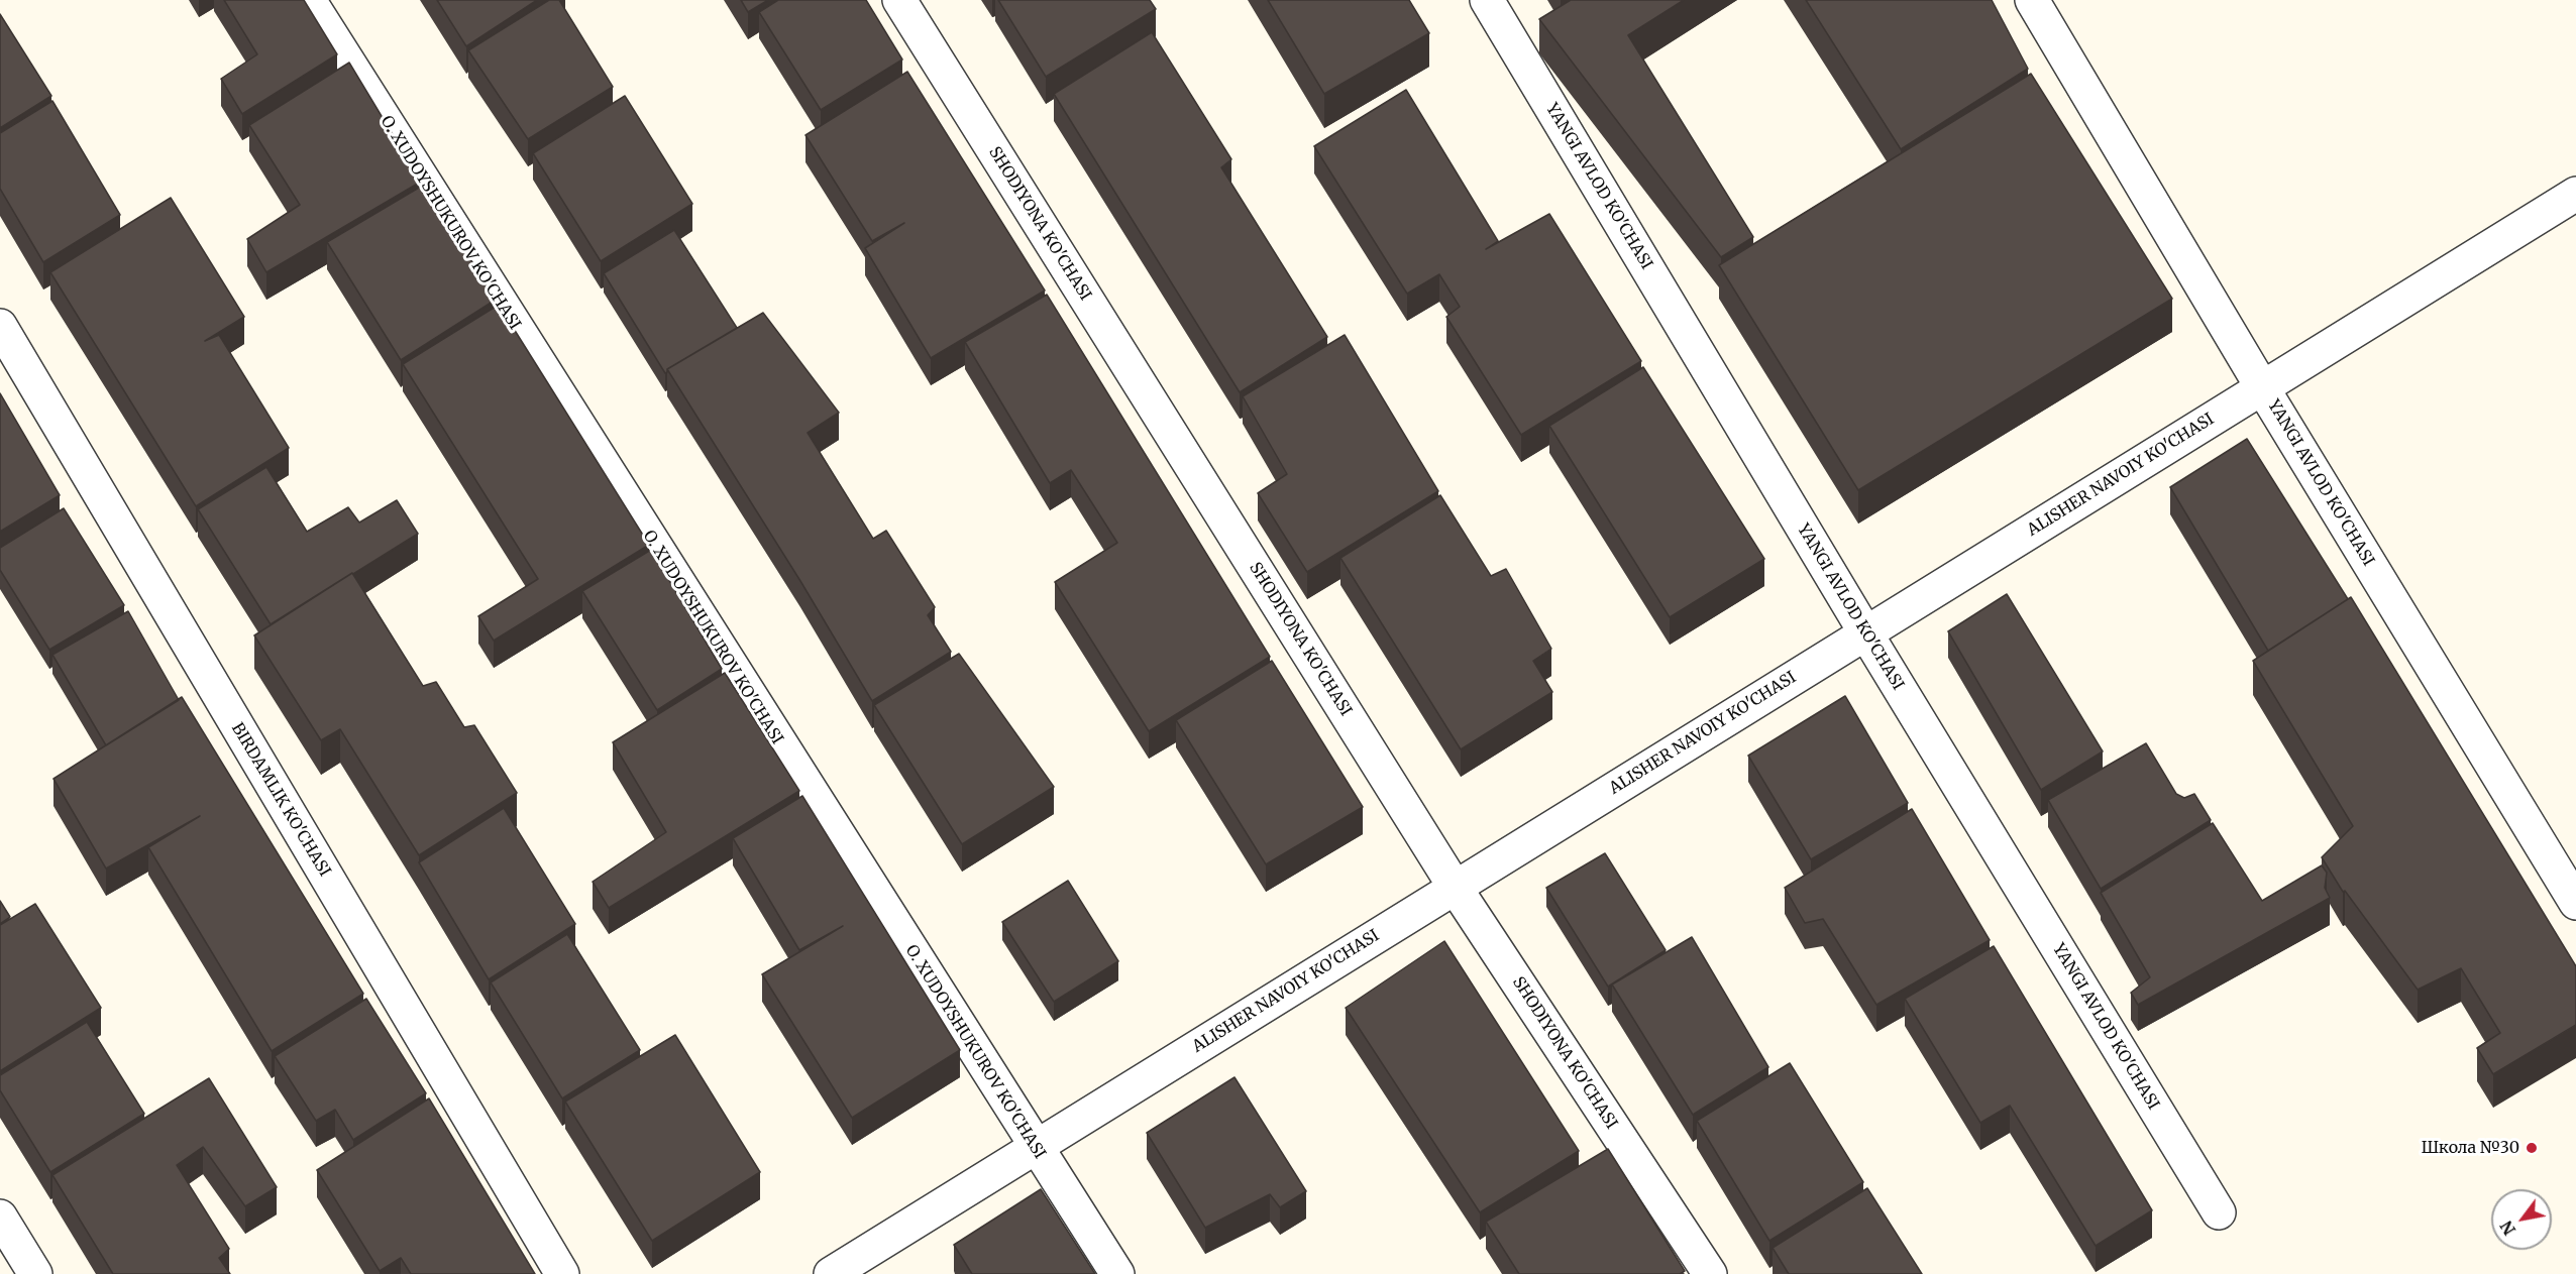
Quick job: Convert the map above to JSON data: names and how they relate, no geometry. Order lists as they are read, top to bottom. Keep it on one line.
{"streets":{"street":["YANGI AVLOD KO'CHASI","O. XUDOYSHUKUROV KO'CHASI","SHODIYONA KO'CHASI","ALISHER NAVOIY KO'CHASI","BIRDAMLIK KO'CHASI"]},"crossings":[["YANGI AVLOD KO'CHASI","ALISHER NAVOIY KO'CHASI"],["O. XUDOYSHUKUROV KO'CHASI","ALISHER NAVOIY KO'CHASI"],["SHODIYONA KO'CHASI","ALISHER NAVOIY KO'CHASI"]],"places":["Школа №30"],"north":"bottom left"}
